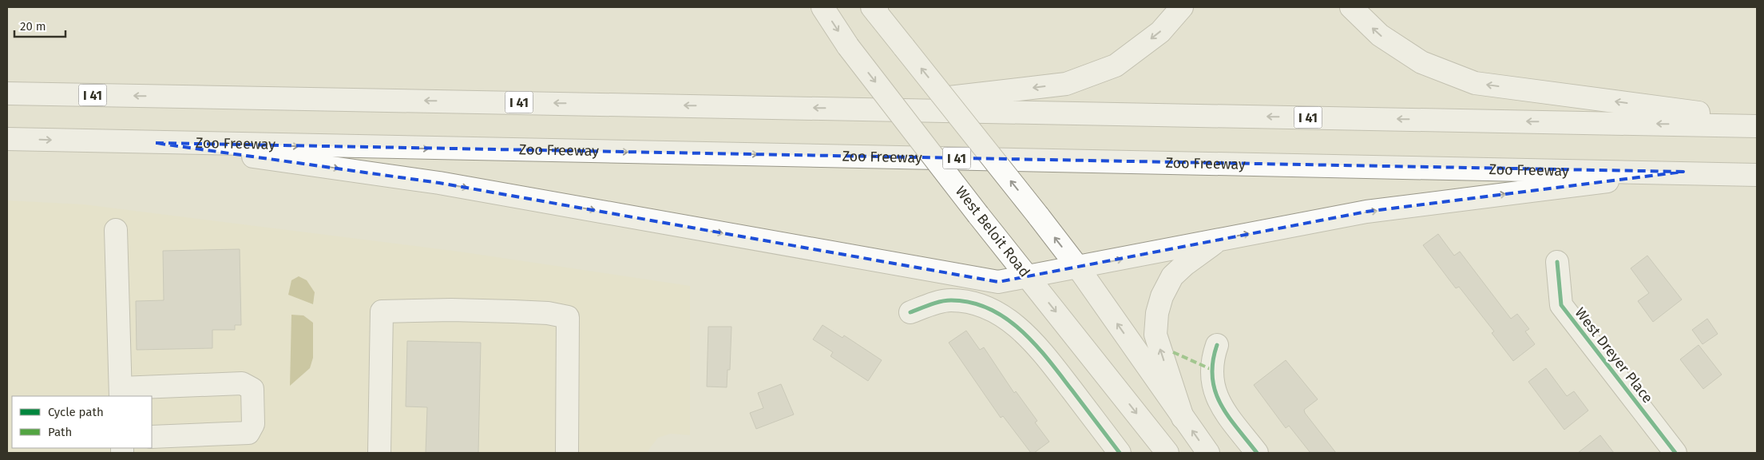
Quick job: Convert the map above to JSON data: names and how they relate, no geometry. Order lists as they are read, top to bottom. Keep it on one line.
{"streets":{"main road":["I 41","Zoo Freeway","West Beloit Road","West Dreyer Place"]},"legend":["Cycle path","Path"],"scale_bar":"20 m"}
